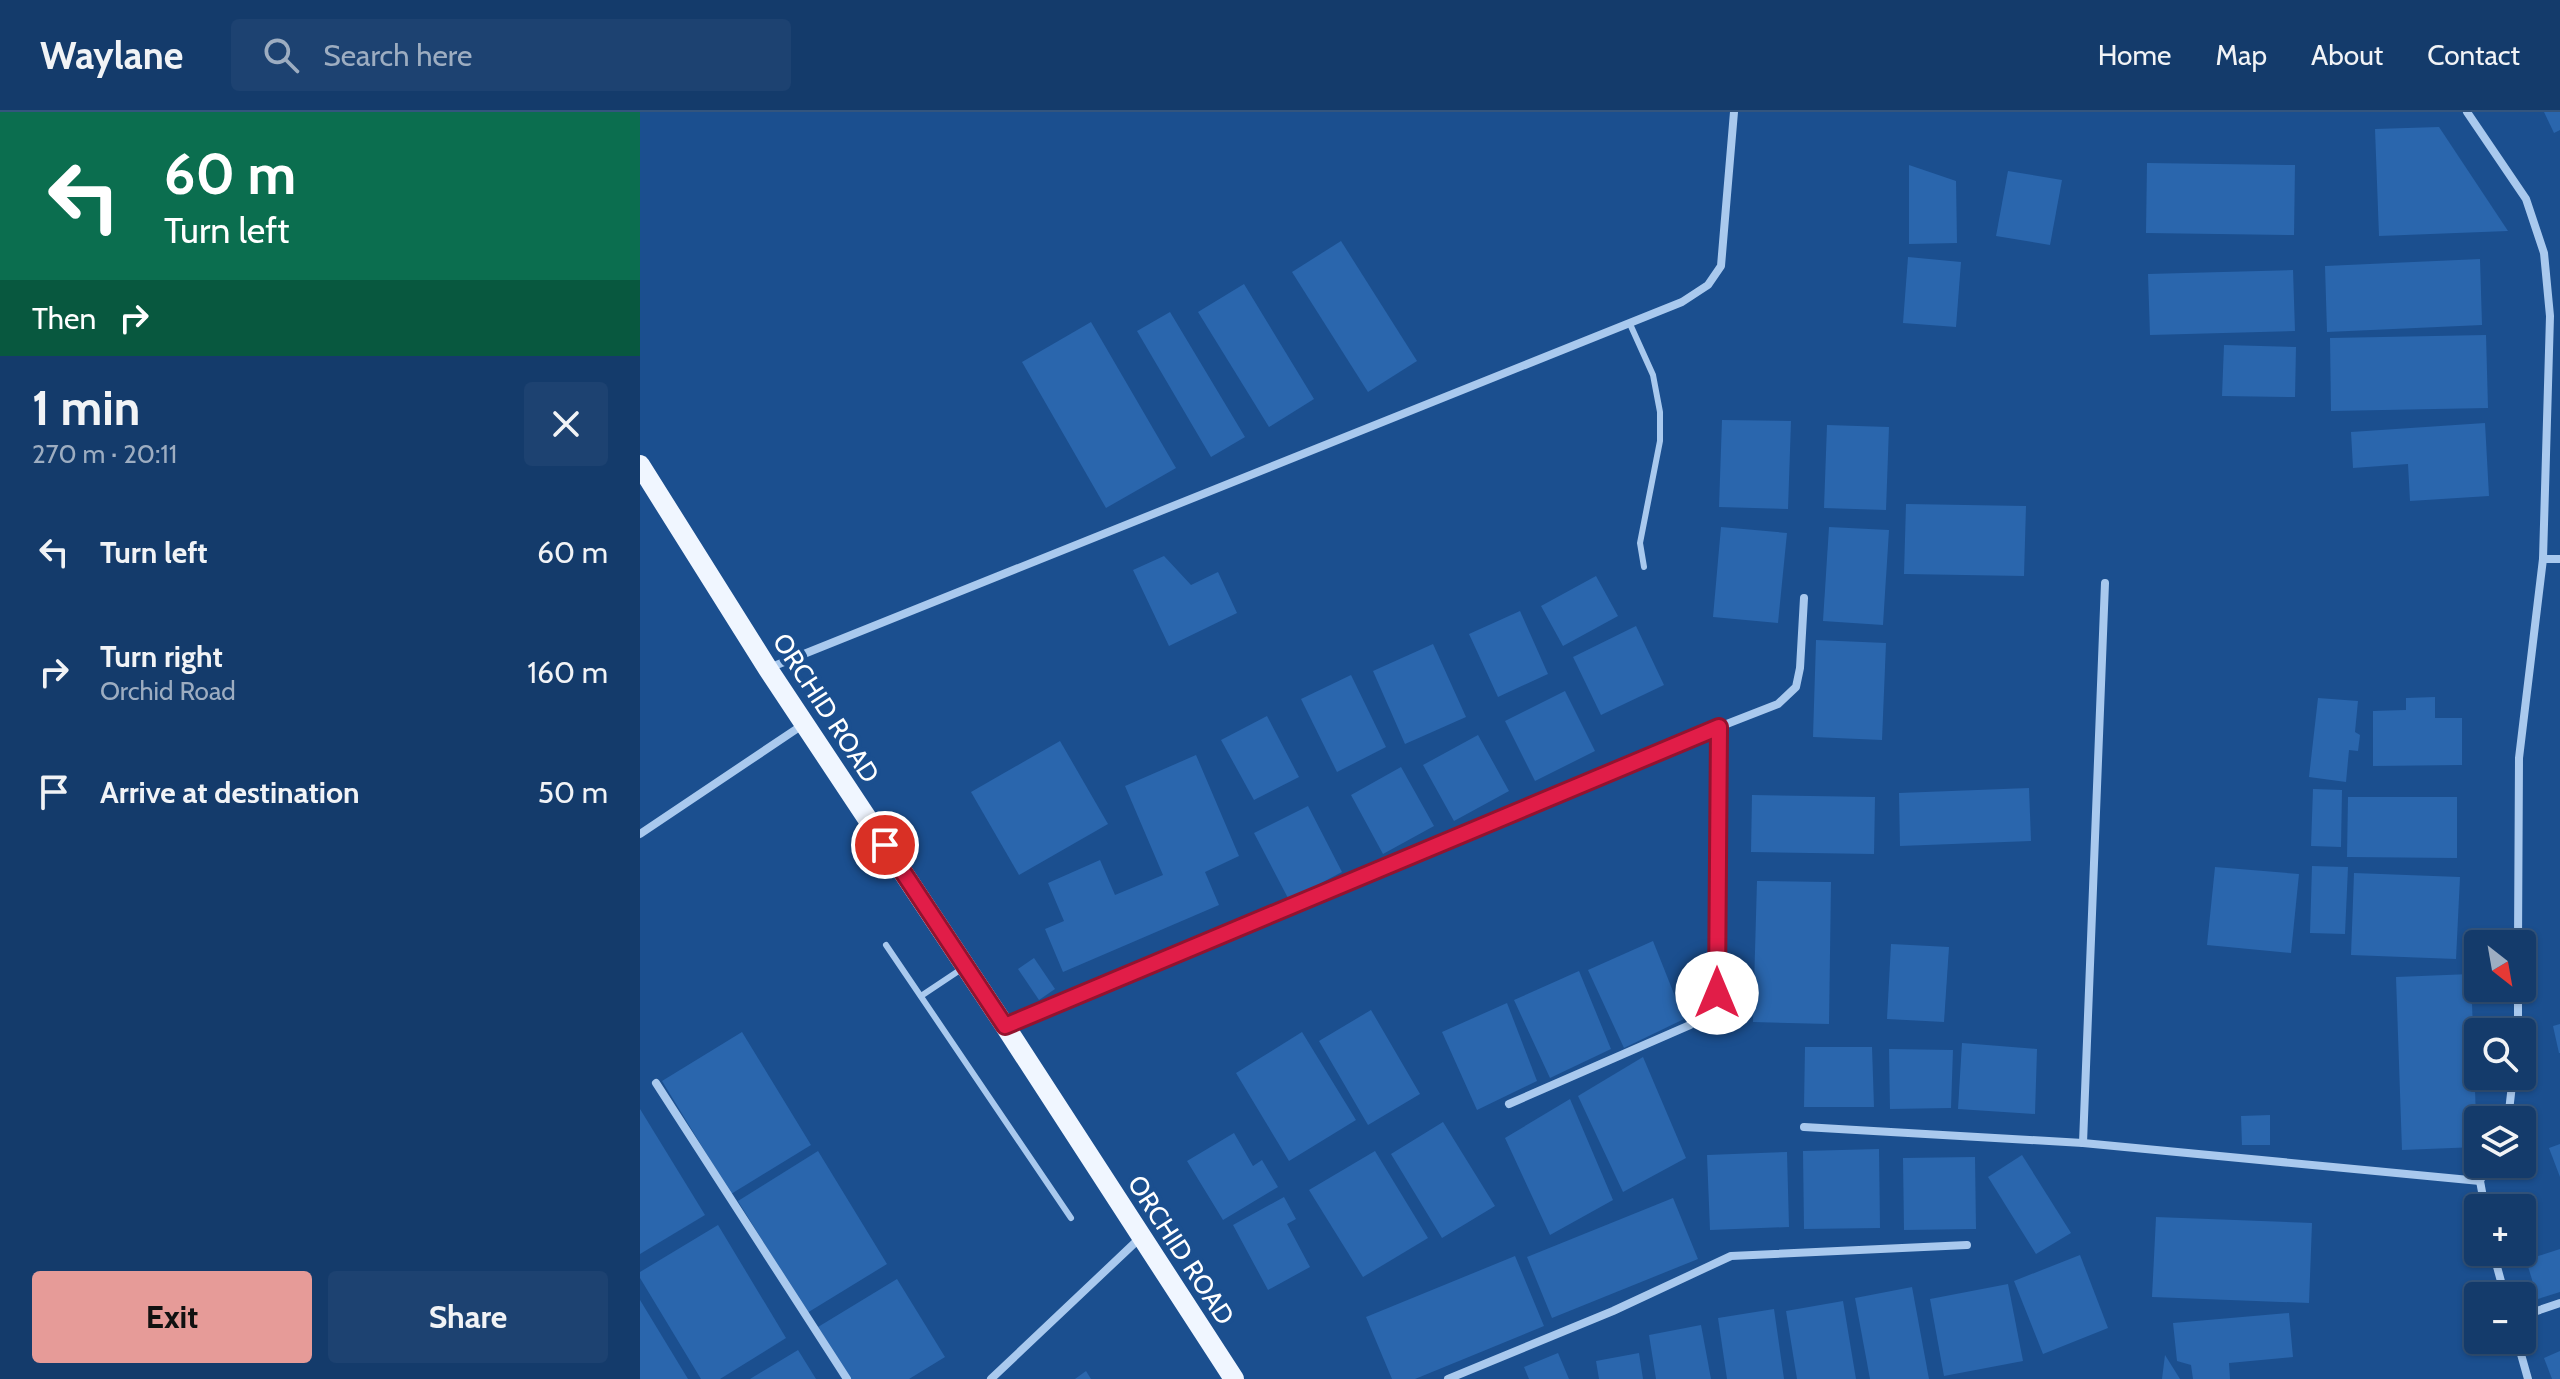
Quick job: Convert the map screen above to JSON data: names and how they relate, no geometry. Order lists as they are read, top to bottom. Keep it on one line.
{"streets":{"main road":["ORCHID ROAD"]},"north":"bottom right","page":{"header":"Waylane","search":"Search here","nav":["Home","Map","About","Contact"],"turn":["60 m","Turn left"],"then":"Then","heading":["1 min","270 m · 20:11"],"list":[{"name":"Turn left","value":"60 m"},{"name":"Turn right","note":"Orchid Road","value":"160 m"},{"name":"Arrive at destination","value":"50 m"}],"map_buttons":["+","−"],"buttons":["Exit","Share"]}}
